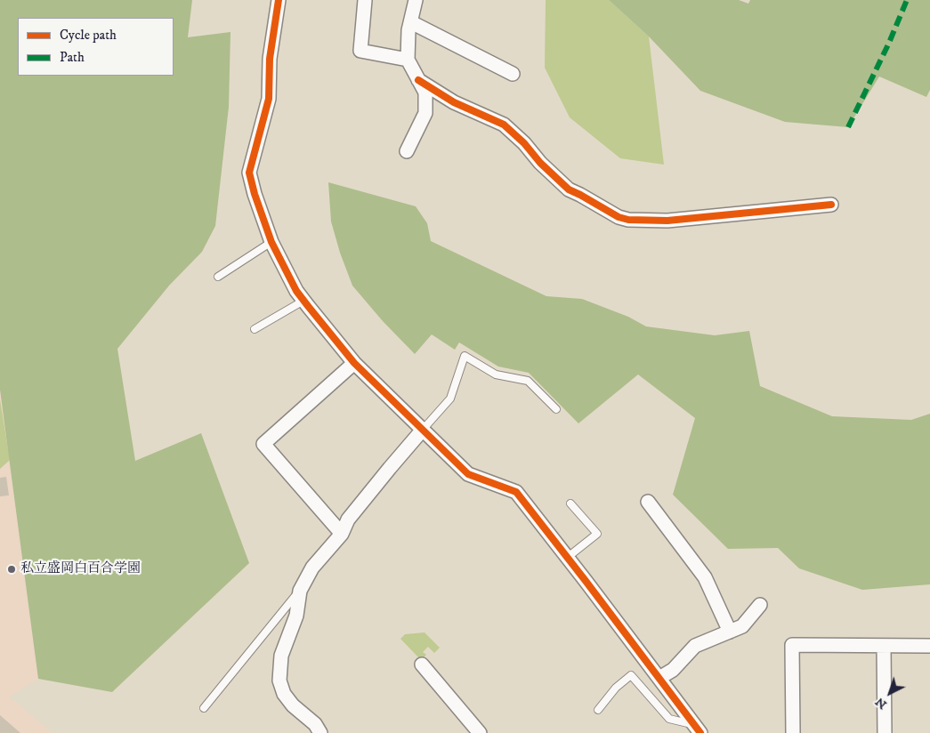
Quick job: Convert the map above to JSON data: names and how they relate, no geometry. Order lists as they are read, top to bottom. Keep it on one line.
{"places":["私立盛岡白百合学園"],"legend":["Cycle path","Path"],"north":"bottom left"}
